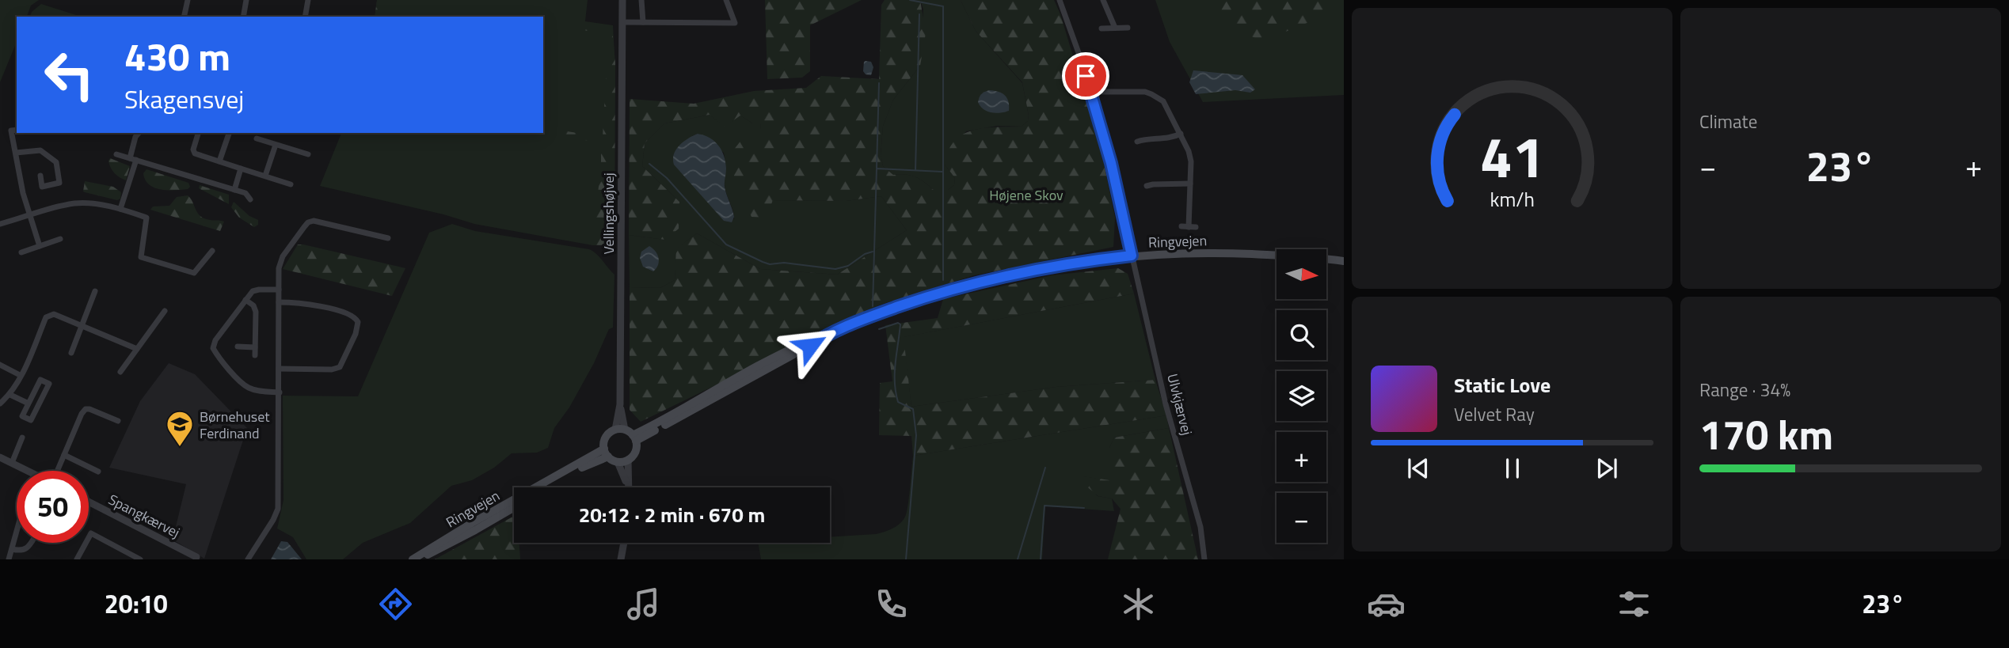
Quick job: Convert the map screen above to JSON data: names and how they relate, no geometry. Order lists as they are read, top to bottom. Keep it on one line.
{"streets":{"main road":["Ringvejen"],"street":["Vellingshøjvej","Ulvkjærvej","Spangkærvej"]},"crossings":[["Vellingshøjvej","Ringvejen"],["Ringvejen","Ulvkjærvej"]],"parks":["Højene Skov"],"places":{"school or university":["Børnehuset Ferdinand"]},"north":"right","page":{"tile":["Climate",["Range · 34%","170 km"]],"turn":["430 m","Skagensvej"],"heat":["−","23°","+"],"map_buttons":["+","−"],"song":["Static Love","Velvet Ray"],"limit":"50","trip":"20:12 · 2 min · 670 m","tabs":["20:10","23°"],"gauge":["41","km/h"]}}
